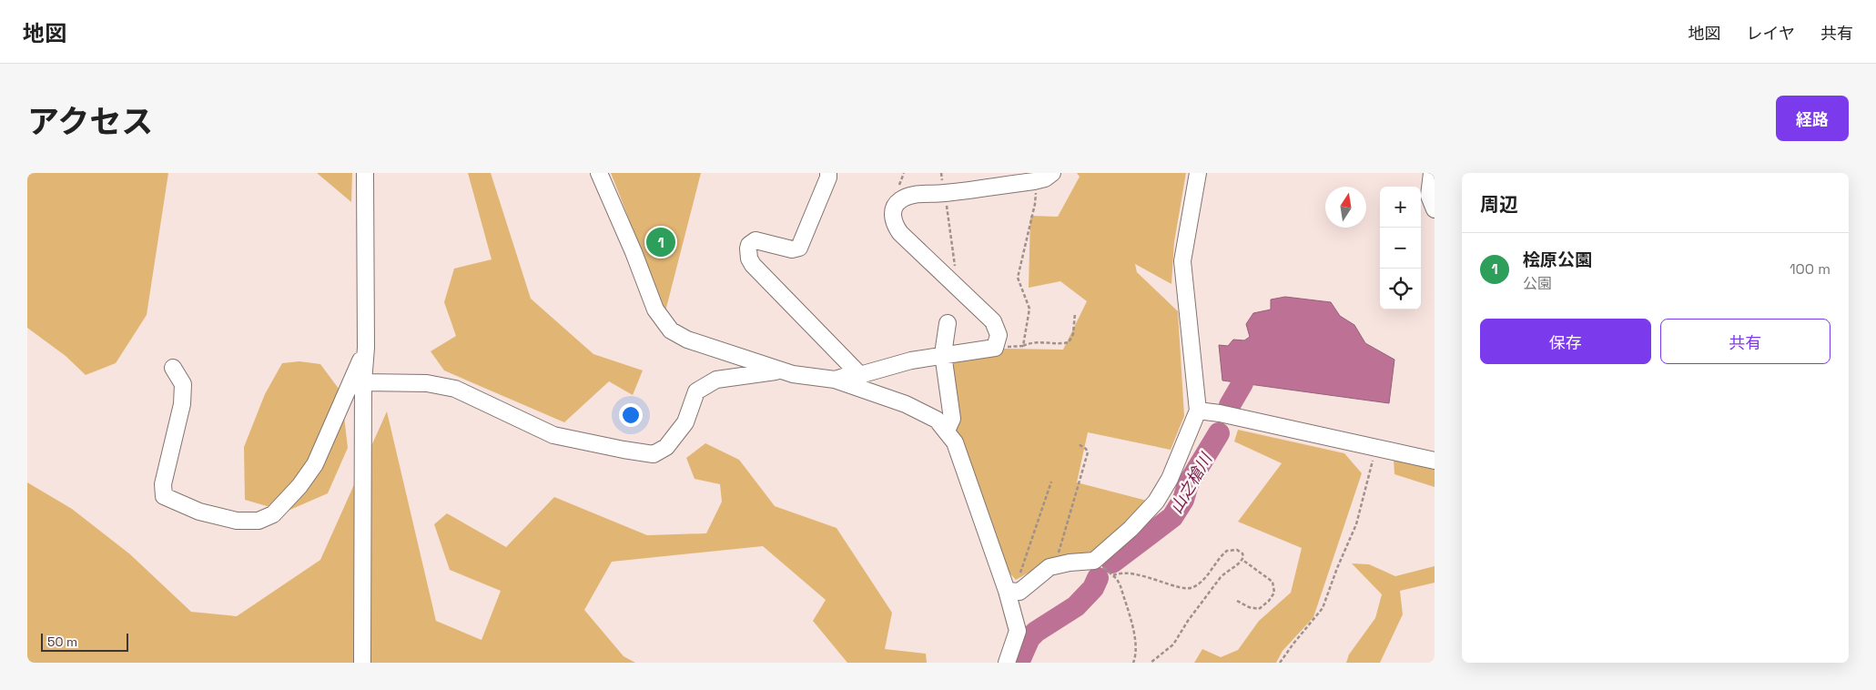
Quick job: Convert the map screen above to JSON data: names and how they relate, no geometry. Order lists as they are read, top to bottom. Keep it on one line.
{"water":["山之槍川"],"scale_bar":"50 m","north":"top","page":{"header":"地図","nav":["地図","レイヤ","共有"],"title":"アクセス","buttons":["経路",["保存","共有"]],"heading":"周辺","map_buttons":["+","−"],"pins":"1","list":[{"mark":"1","name":"桧原公園","note":"公園","value":"100 m"}],"scale":"50 m"}}
